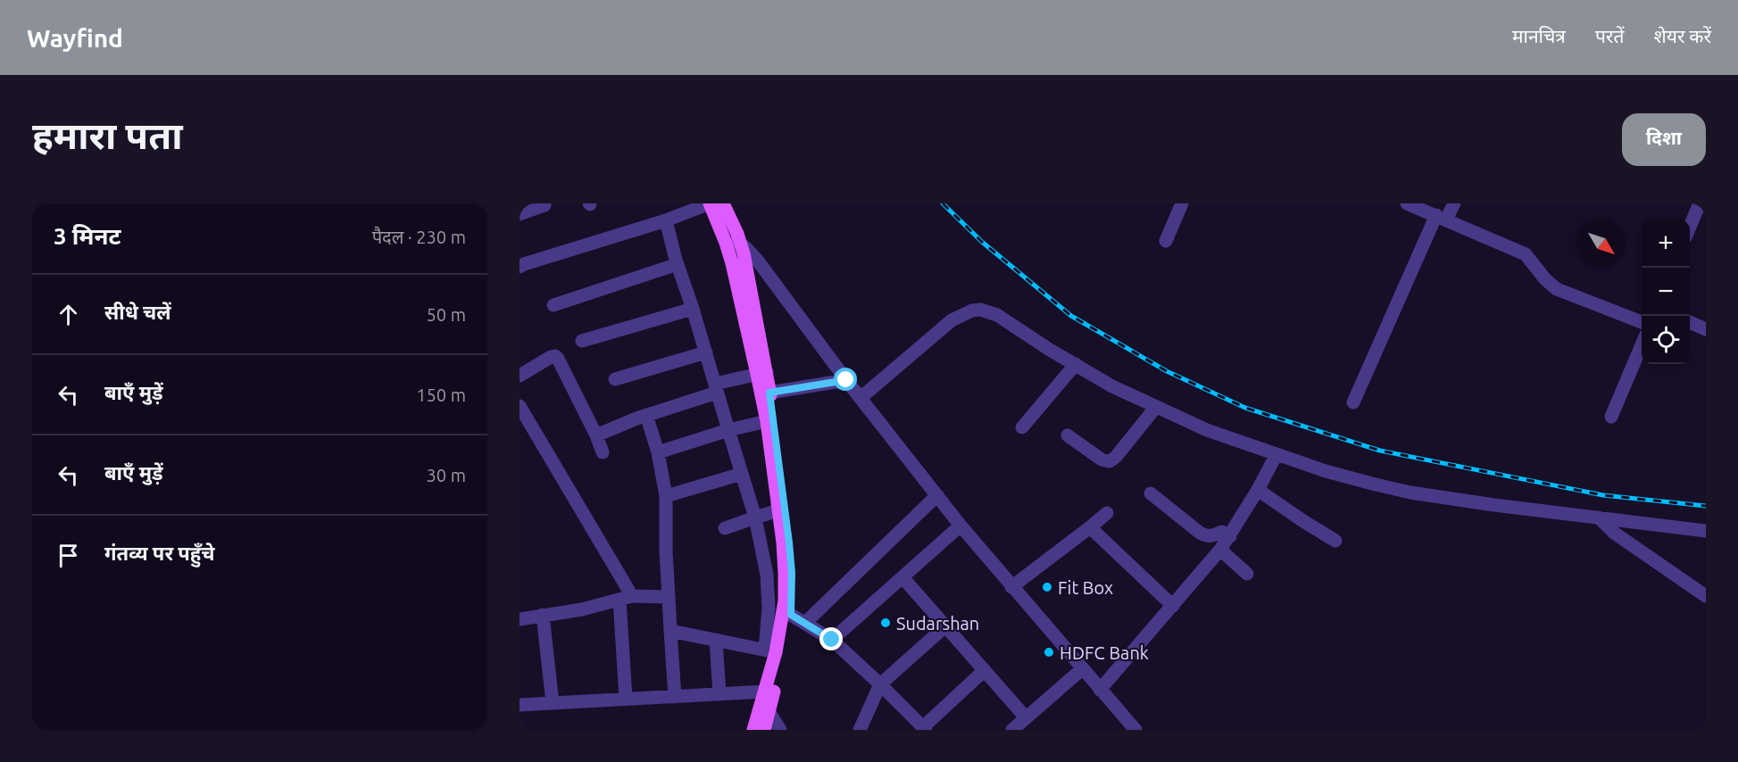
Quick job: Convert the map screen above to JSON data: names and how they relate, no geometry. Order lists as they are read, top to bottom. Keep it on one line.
{"places":["Fit Box","Sudarshan","HDFC Bank"],"north":"bottom right","page":{"header":"Wayfind","nav":["मानचित्र","परतें","शेयर करें"],"buttons":"दिशा","title":"हमारा पता","heading":["3 मिनट","पैदल · 230 m"],"map_buttons":["+","−"],"list":[["सीधे चलें","50 m"],["बाएँ मुड़ें","150 m"],["बाएँ मुड़ें","30 m"],"गंतव्य पर पहुँचे"]}}
